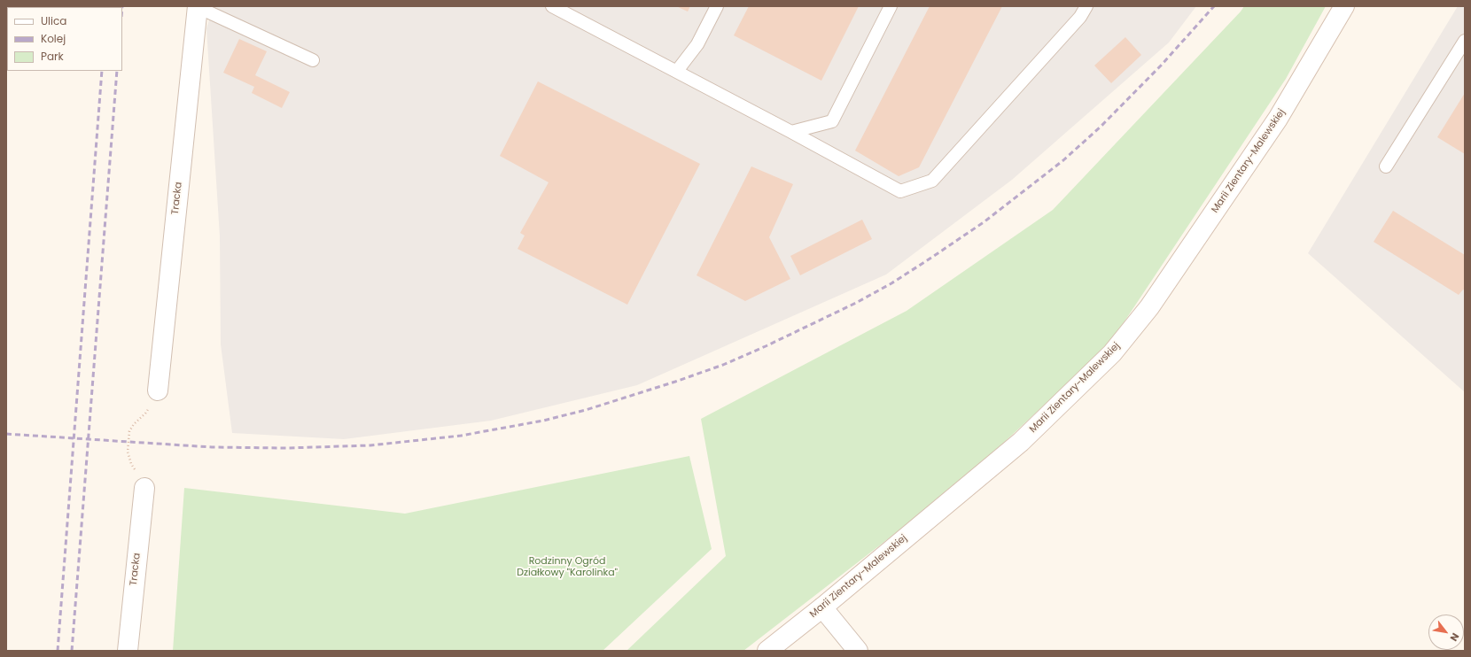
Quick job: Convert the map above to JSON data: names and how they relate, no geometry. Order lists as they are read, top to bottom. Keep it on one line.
{"streets":{"street":["Marii Zientary-Malewskiej","Tracka"]},"parks":["Rodzinny Ogród Działkowy \"Karolinka\""],"legend":["Ulica","Kolej","Park"],"north":"bottom right"}
